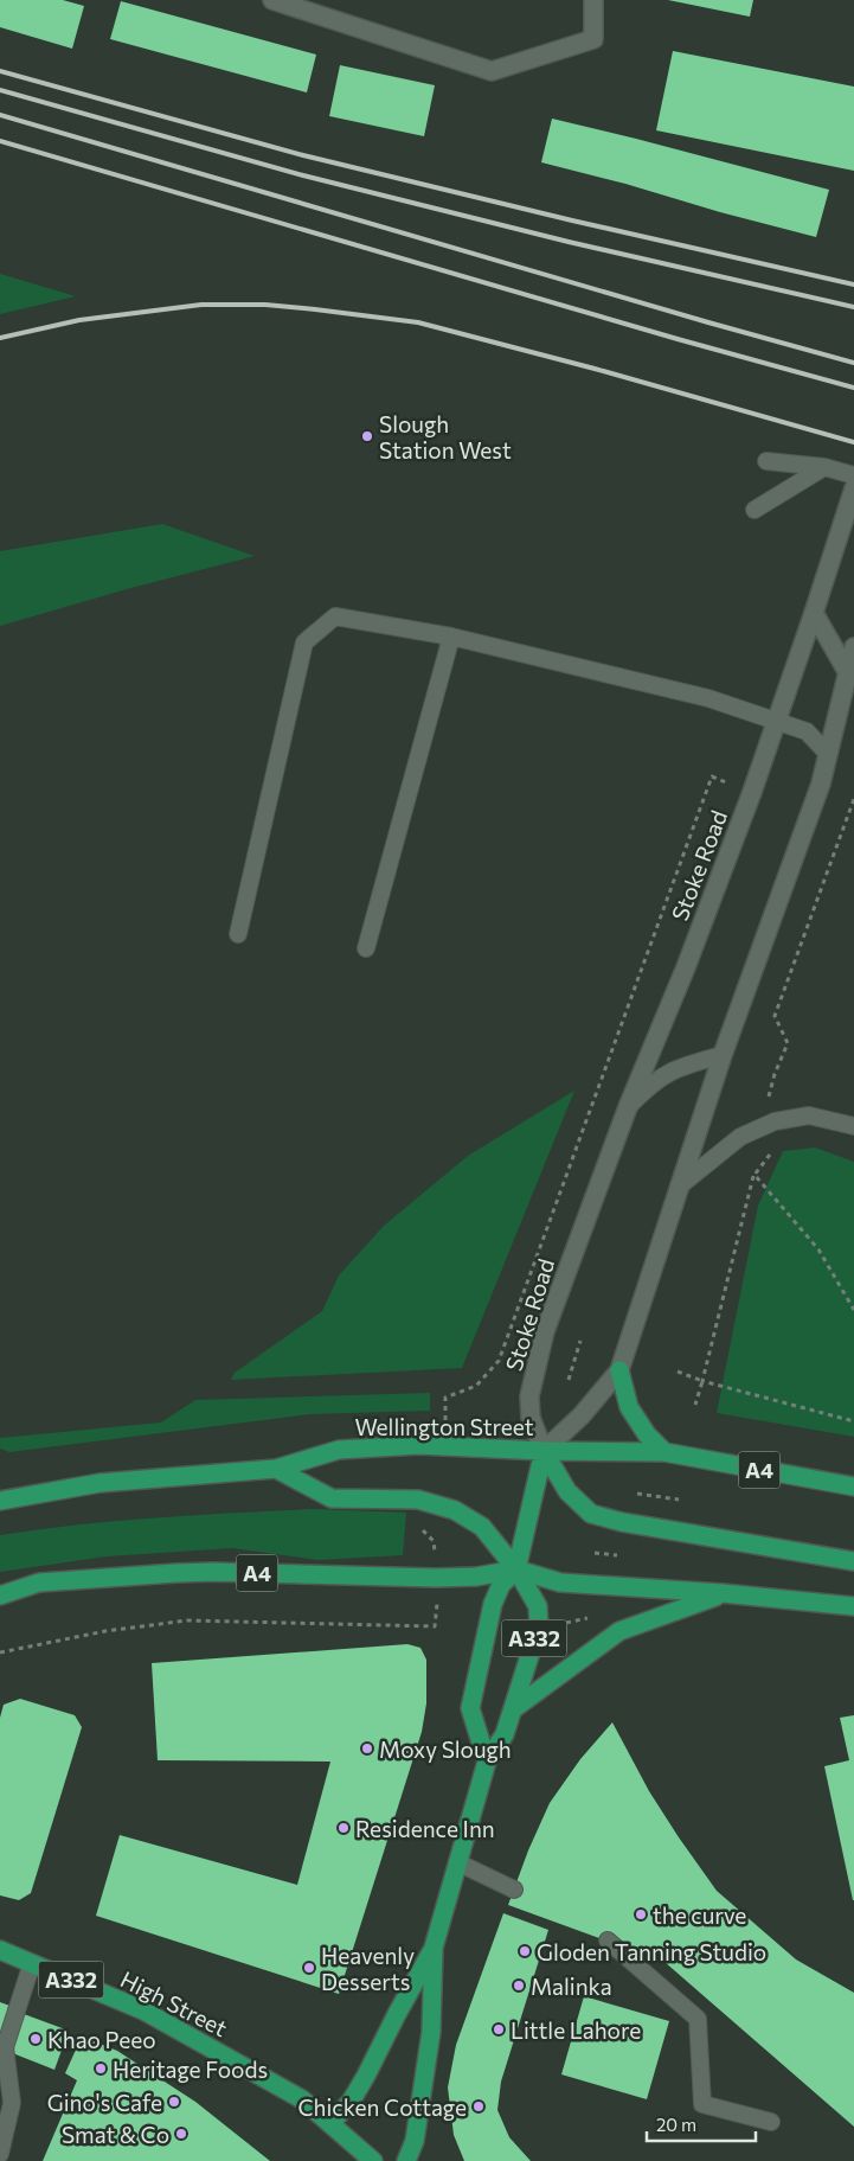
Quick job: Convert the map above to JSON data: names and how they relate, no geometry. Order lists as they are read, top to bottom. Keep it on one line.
{"streets":{"main road":["Stoke Road","Wellington Street","A4","A332","High Street"]},"crossings":[["Stoke Road","Wellington Street"],["A4","A332"]],"places":["Slough Station West","Moxy Slough","Residence Inn","the curve","Gloden Tanning Studio","Heavenly Desserts","Malinka","Little Lahore","Khao Peeo","Heritage Foods","Gino's Cafe","Chicken Cottage","Smat & Co"],"scale_bar":"20 m"}
